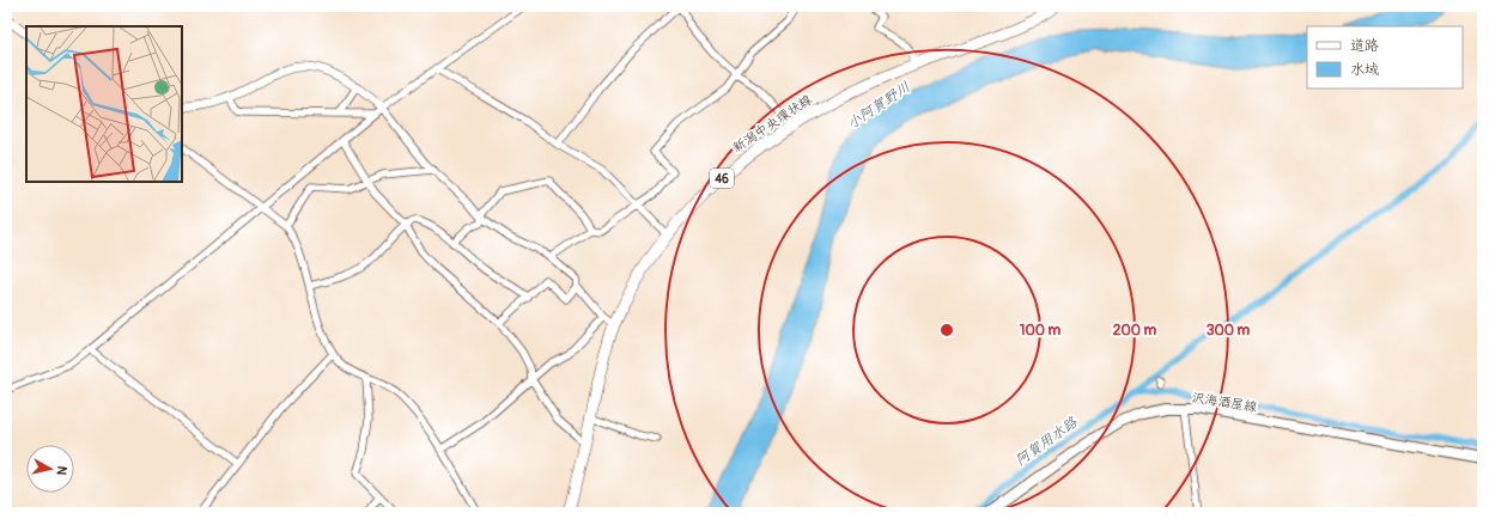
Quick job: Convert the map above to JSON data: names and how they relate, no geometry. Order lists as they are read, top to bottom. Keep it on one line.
{"streets":{"main road":["新潟中央環状線","46","沢海酒屋線"]},"water":["小阿賀野川","阿賀用水路"],"legend":["道路","水域"],"north":"right","rings":["100 m","200 m","300 m"]}
